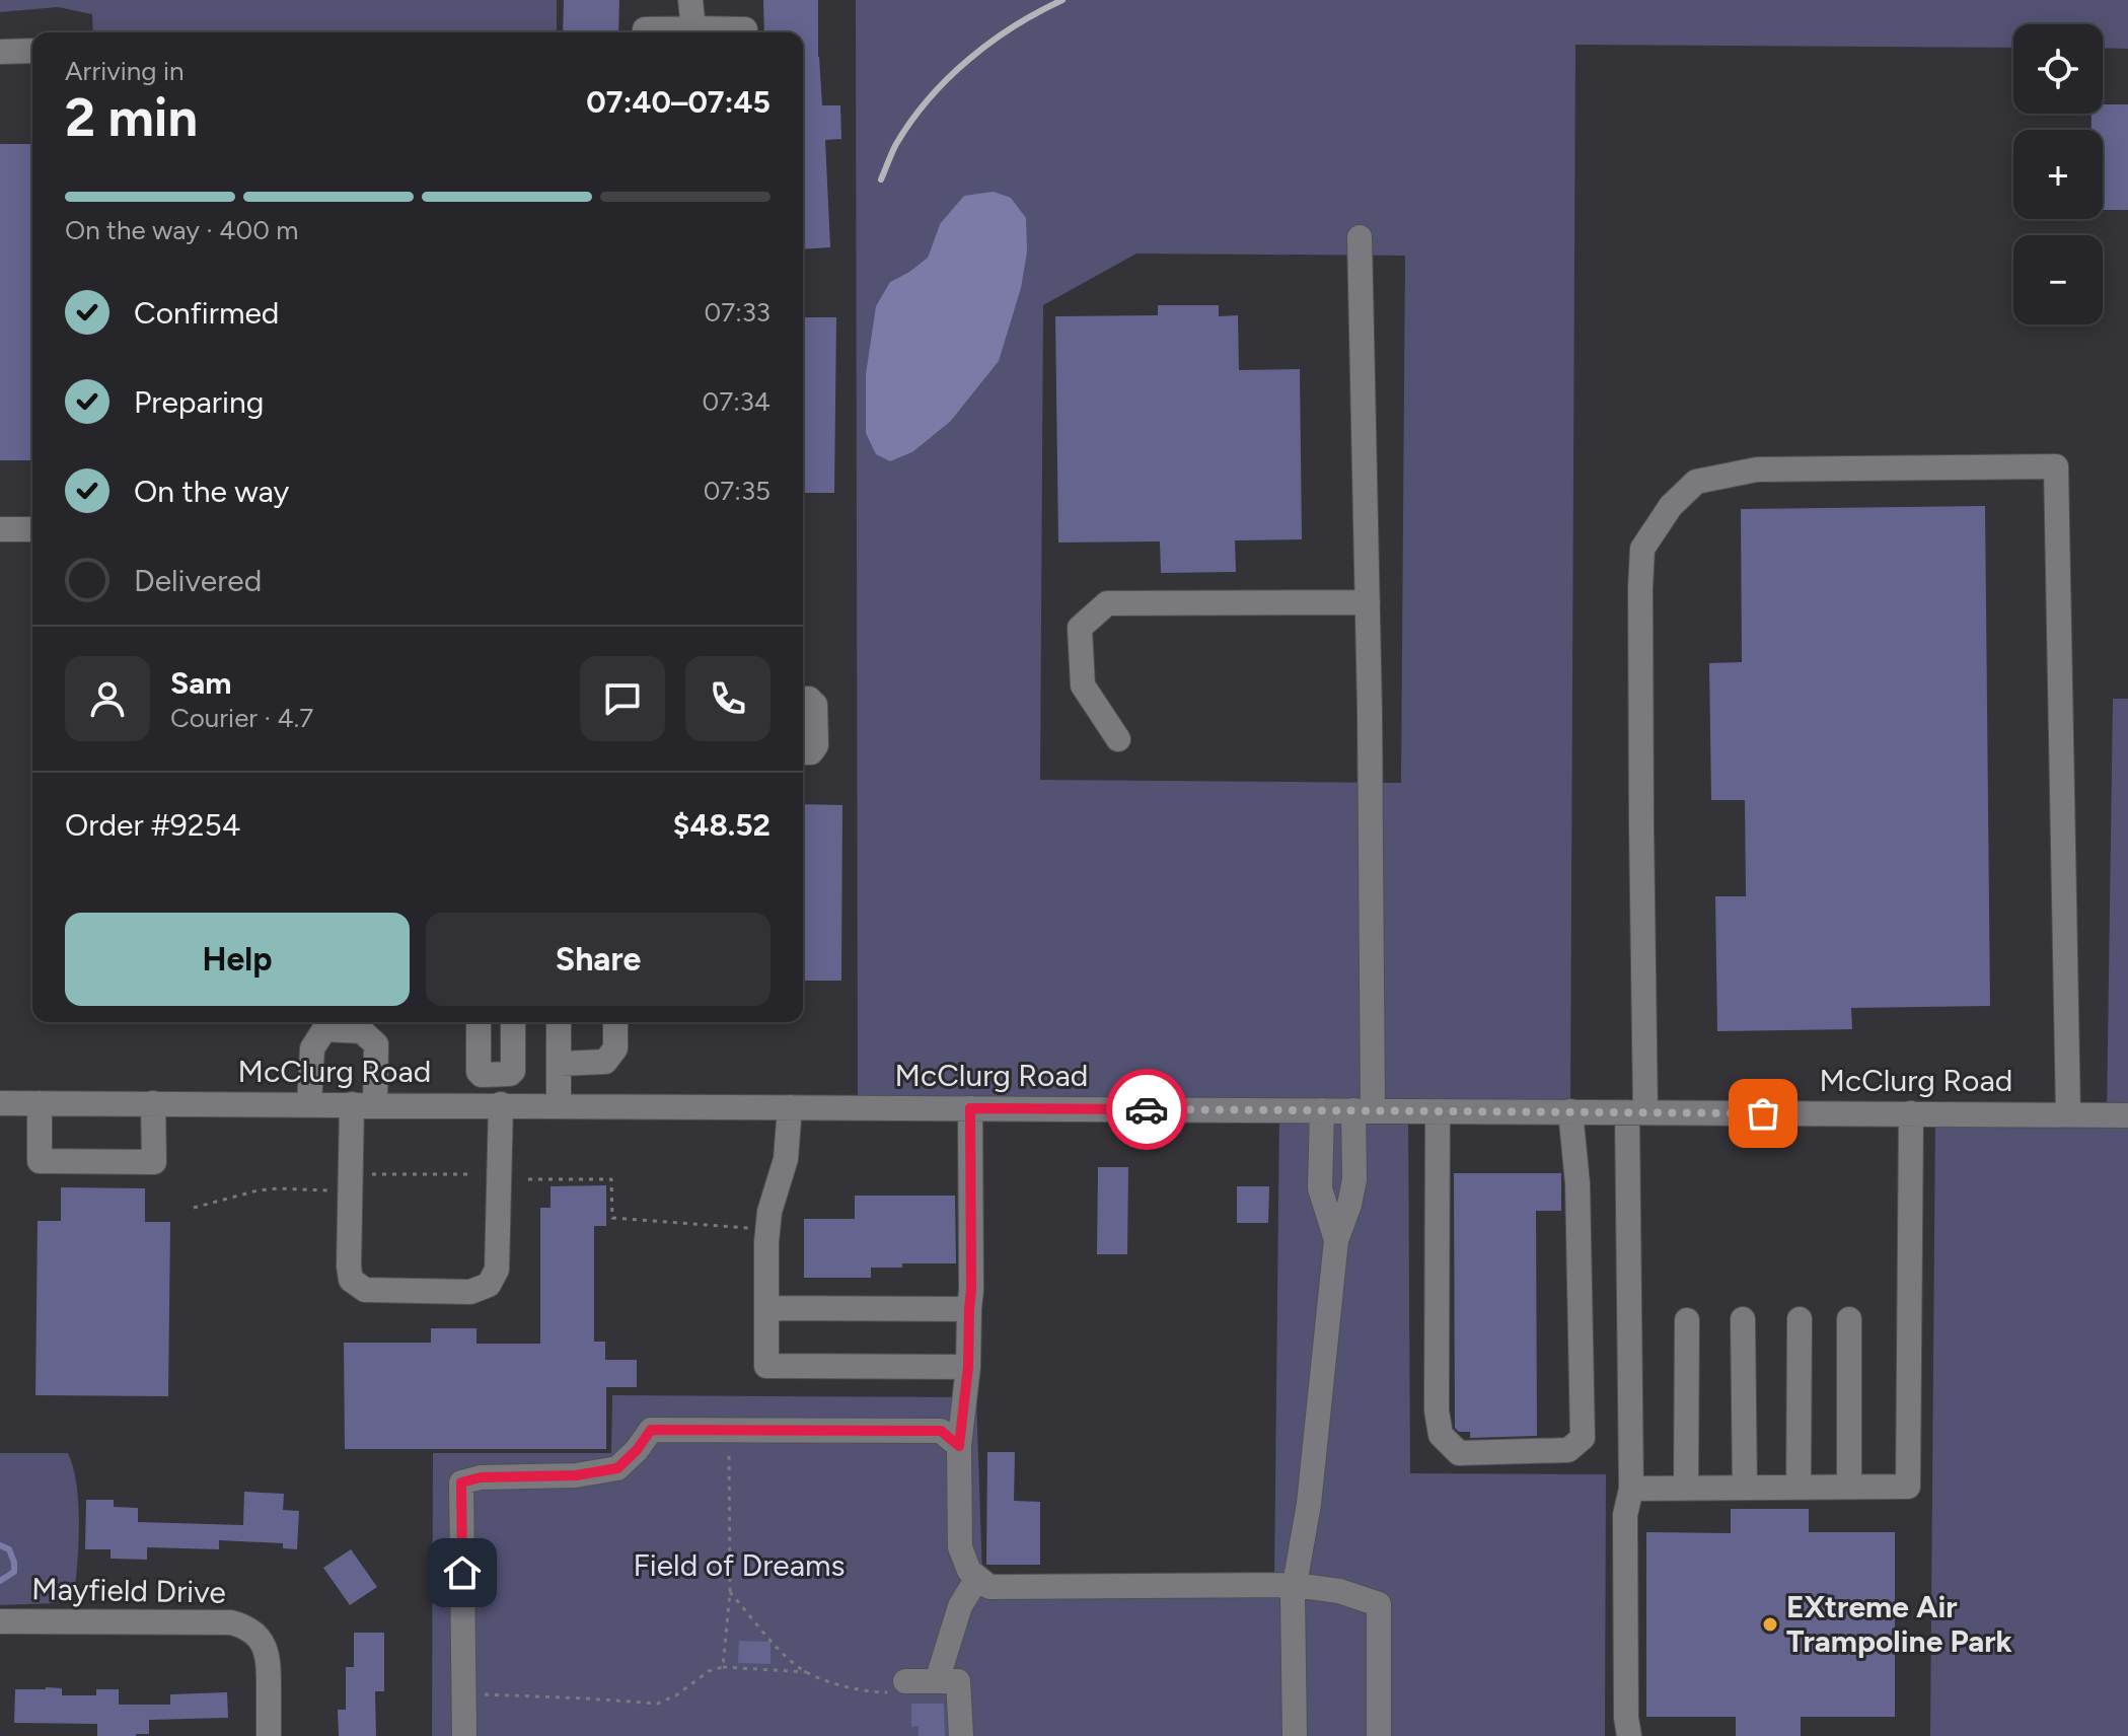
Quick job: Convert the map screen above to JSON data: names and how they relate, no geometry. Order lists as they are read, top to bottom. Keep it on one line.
{"streets":{"street":["McClurg Road","Mayfield Drive"]},"parks":["Field of Dreams"],"places":["EXtreme Air Trampoline Park"],"page":{"map_buttons":["+","−"],"heading":["2 min","Arriving in","07:40–07:45"],"panel":["Sam","Courier · 4.7","Order #9254","$48.52"],"bar":"On the way · 400 m","list":[["Confirmed","07:33"],["Preparing","07:34"],["On the way","07:35"],"Delivered"],"buttons":["Help","Share"]}}
